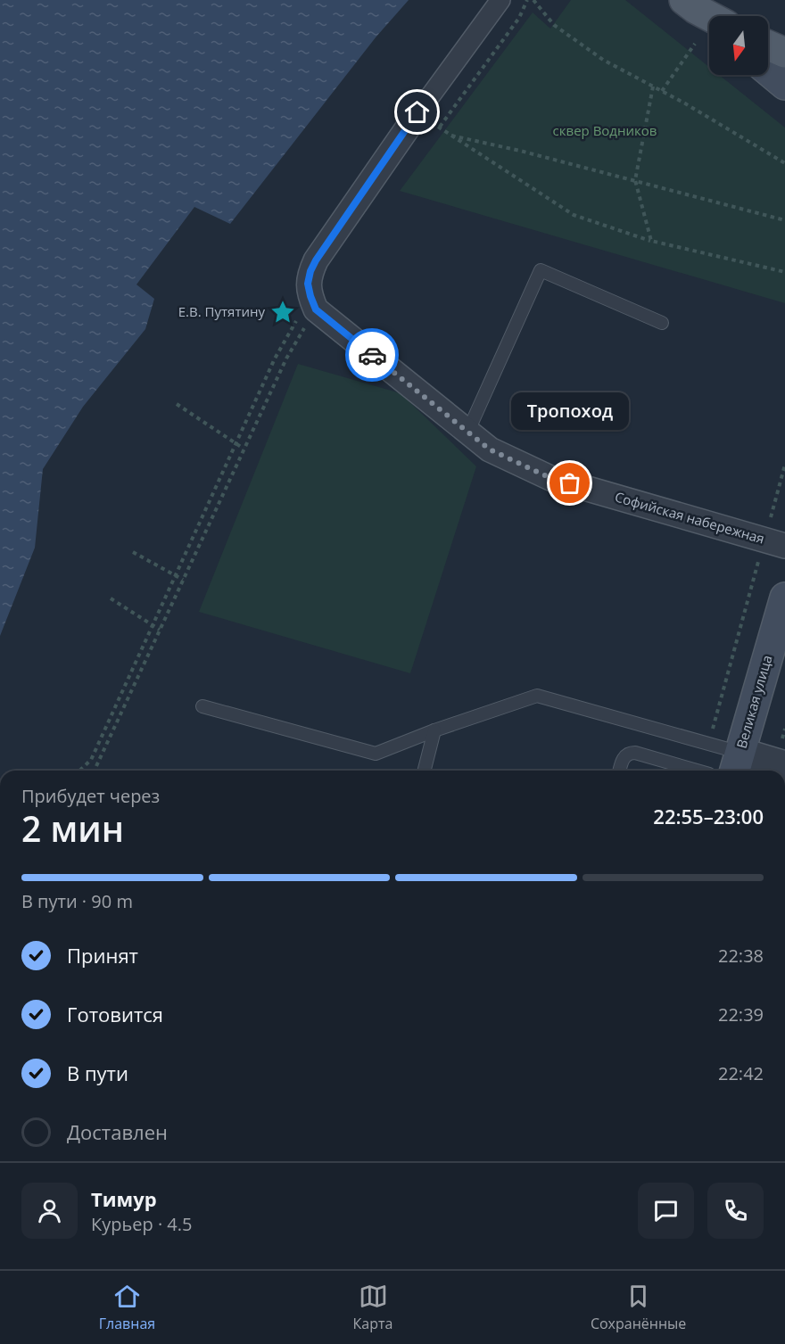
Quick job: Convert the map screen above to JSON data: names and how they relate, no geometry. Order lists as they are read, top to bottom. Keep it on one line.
{"streets":{"main road":["Великая улица"],"street":["Софийская набережная"]},"parks":["сквер Водников"],"places":{"place":["Е.В. Путятину"],"other":["Тропоход"]},"north":"bottom","page":{"bubble":"Тропоход","heading":["2 мин","Прибудет через","22:55–23:00"],"panel":["Тимур","Курьер · 4.5"],"bar":"В пути · 90 m","list":[["Принят","22:38"],["Готовится","22:39"],["В пути","22:42"],"Доставлен"],"tabs":["Главная","Карта","Сохранённые"]}}
